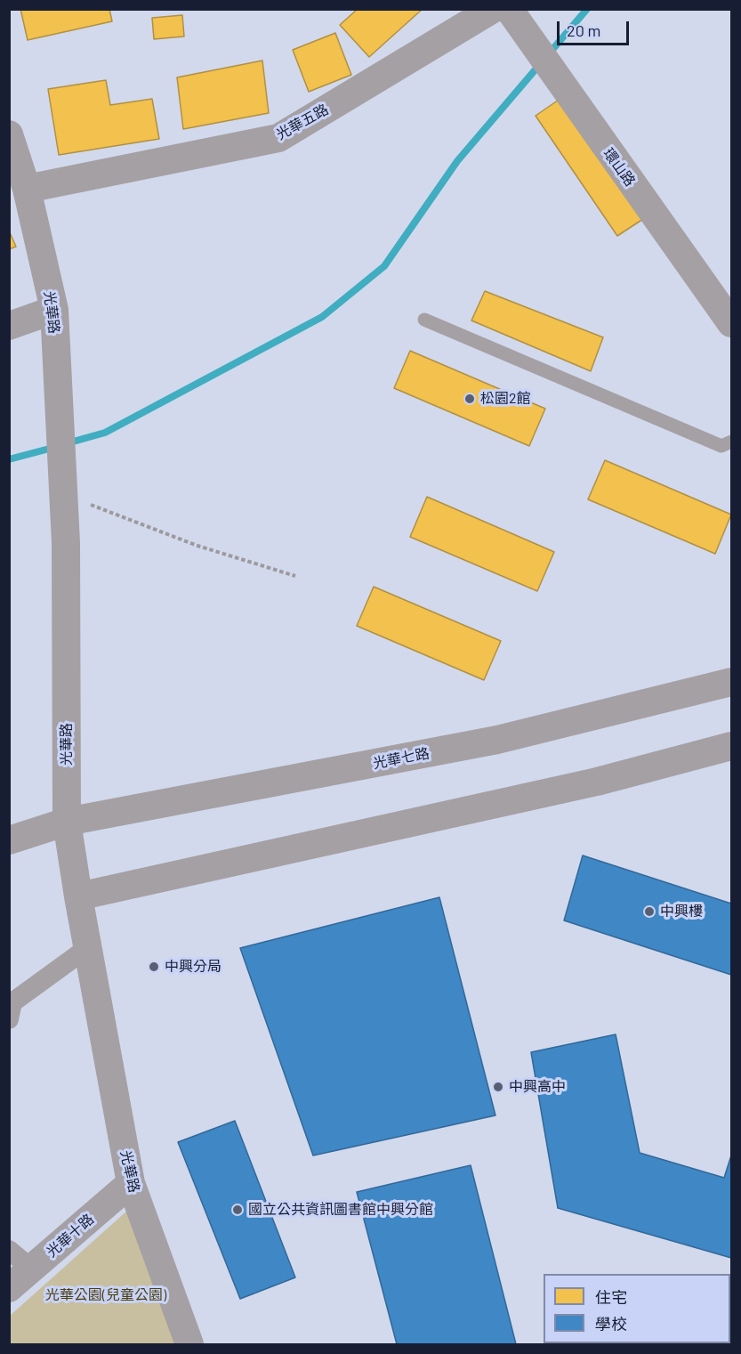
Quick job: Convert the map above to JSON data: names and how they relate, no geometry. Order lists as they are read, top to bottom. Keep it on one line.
{"streets":{"street":["光華五路","環山路","光華路","光華七路","光華十路"]},"crossings":[["光華五路","光華路"],["光華路","光華七路"],["光華路","光華十路"]],"parks":["光華公園(兒童公園)"],"places":["松園2館","中興樓","中興分局","中興高中","國立公共資訊圖書館中興分館"],"legend":["住宅","學校"],"scale_bar":"20 m"}
